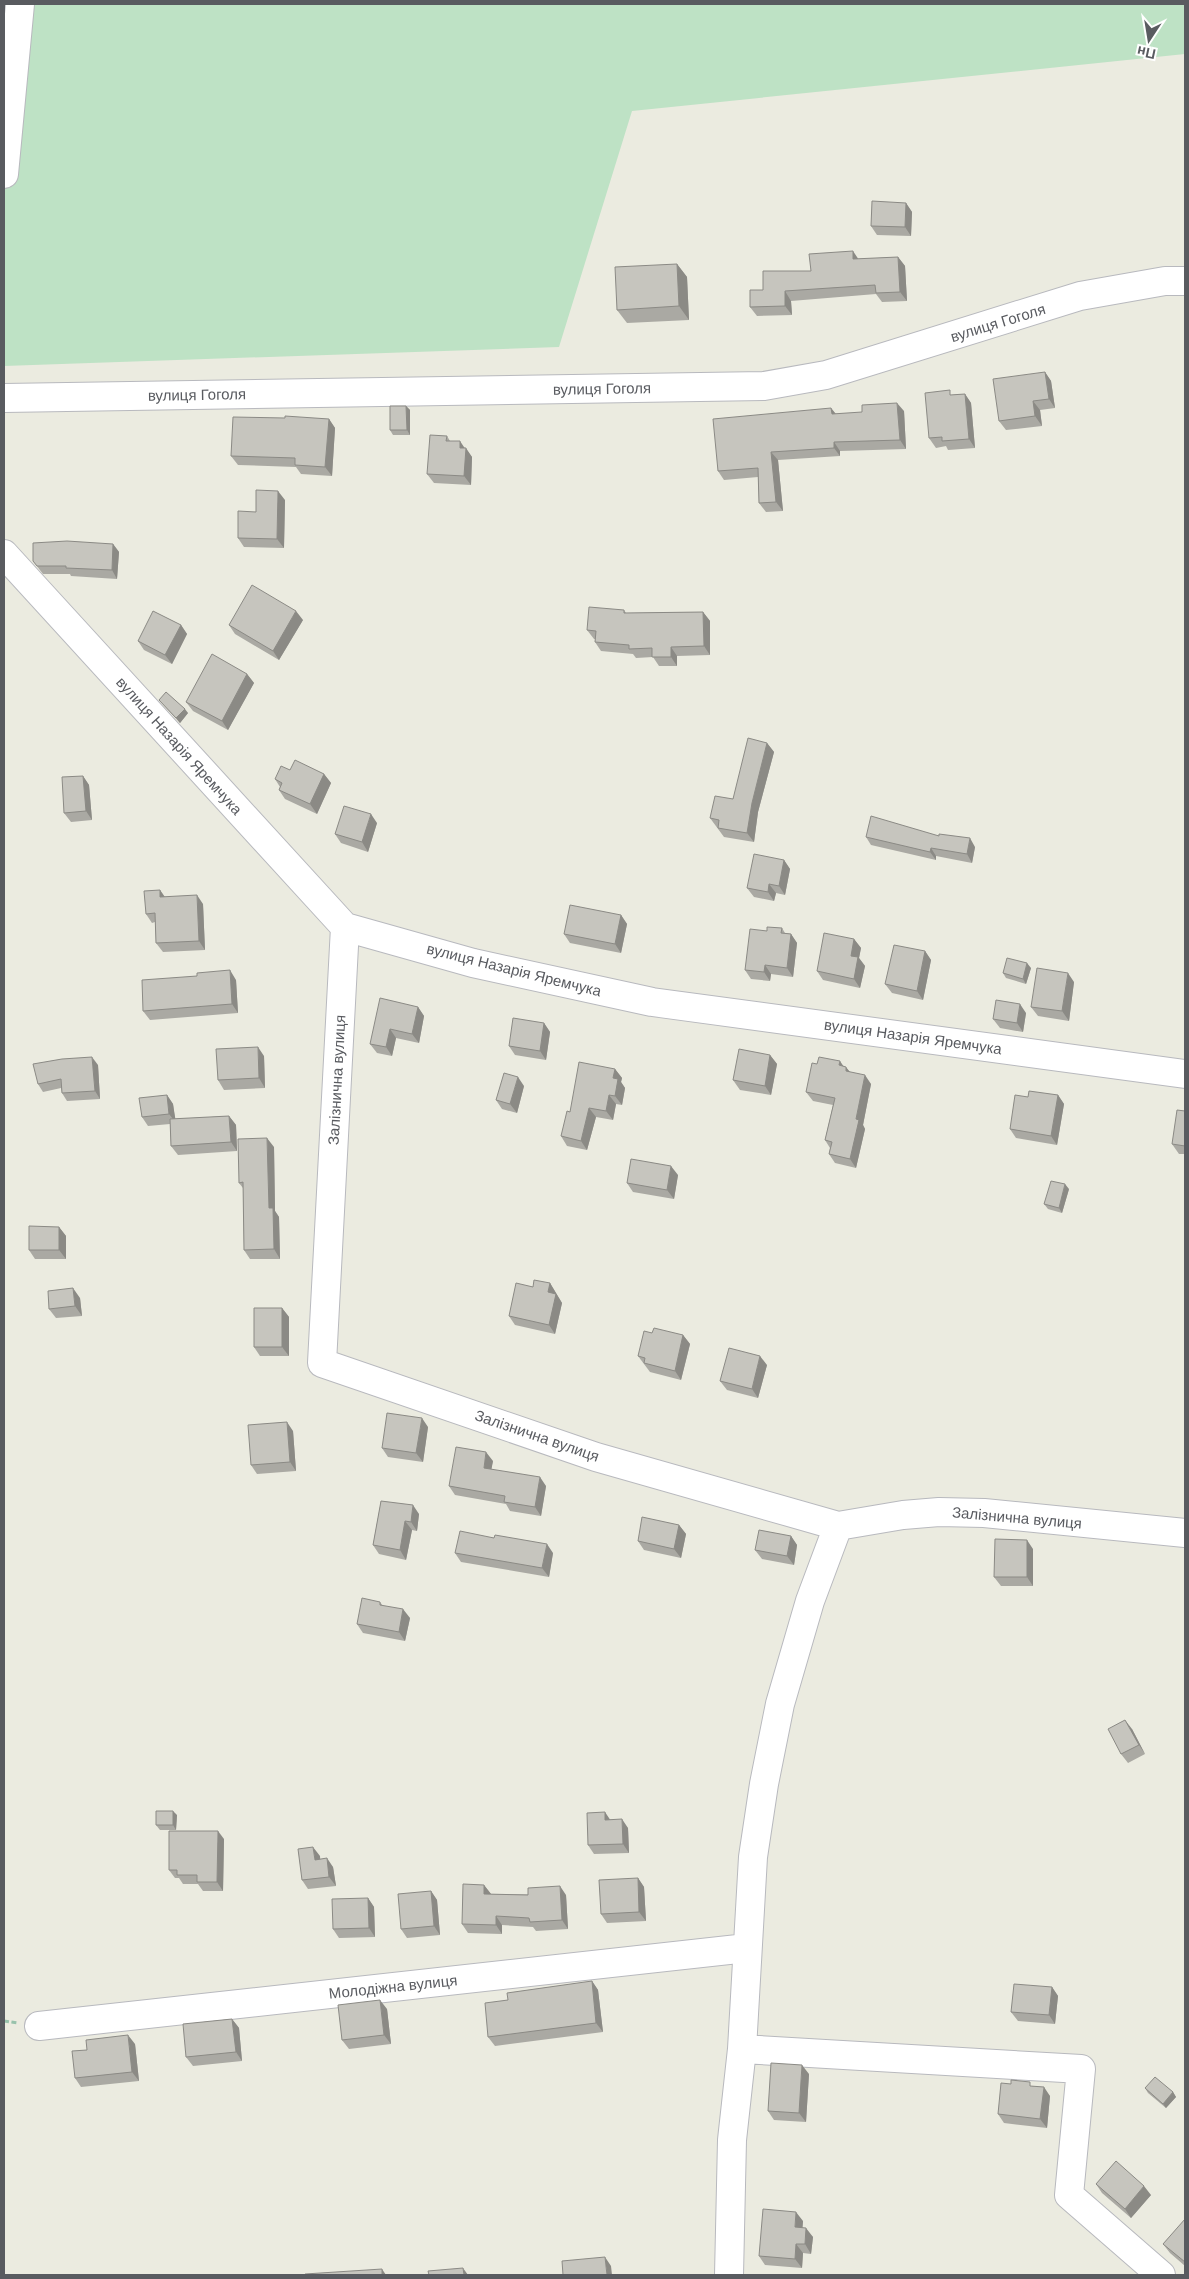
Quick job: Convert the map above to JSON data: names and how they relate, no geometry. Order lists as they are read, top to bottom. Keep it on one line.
{"streets":{"street":["вулиця Гоголя","вулиця Назарія Яремчука","Залізнична вулиця","Молодіжна вулиця"]},"crossings":[["вулиця Назарія Яремчука","Залізнична вулиця"]],"north":"bottom"}
